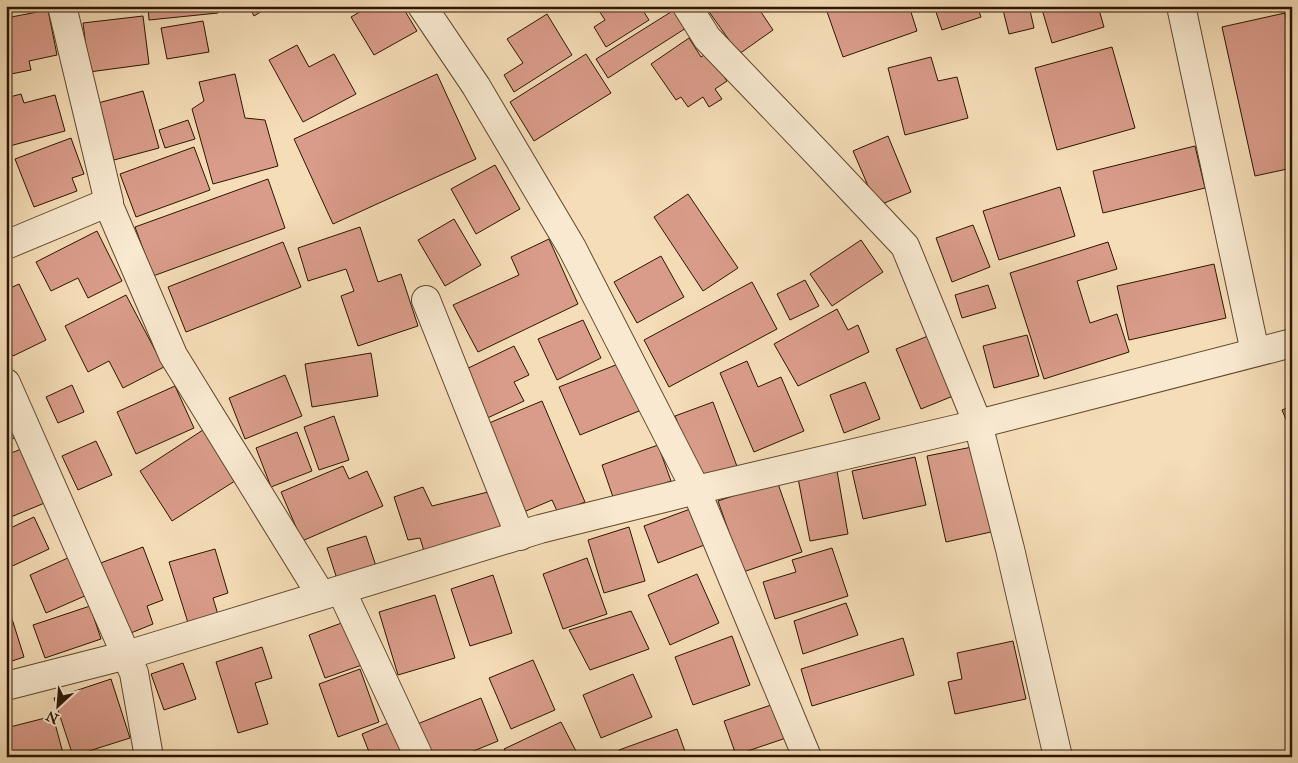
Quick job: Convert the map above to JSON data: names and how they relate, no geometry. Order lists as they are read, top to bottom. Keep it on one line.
{"north":"bottom left"}
